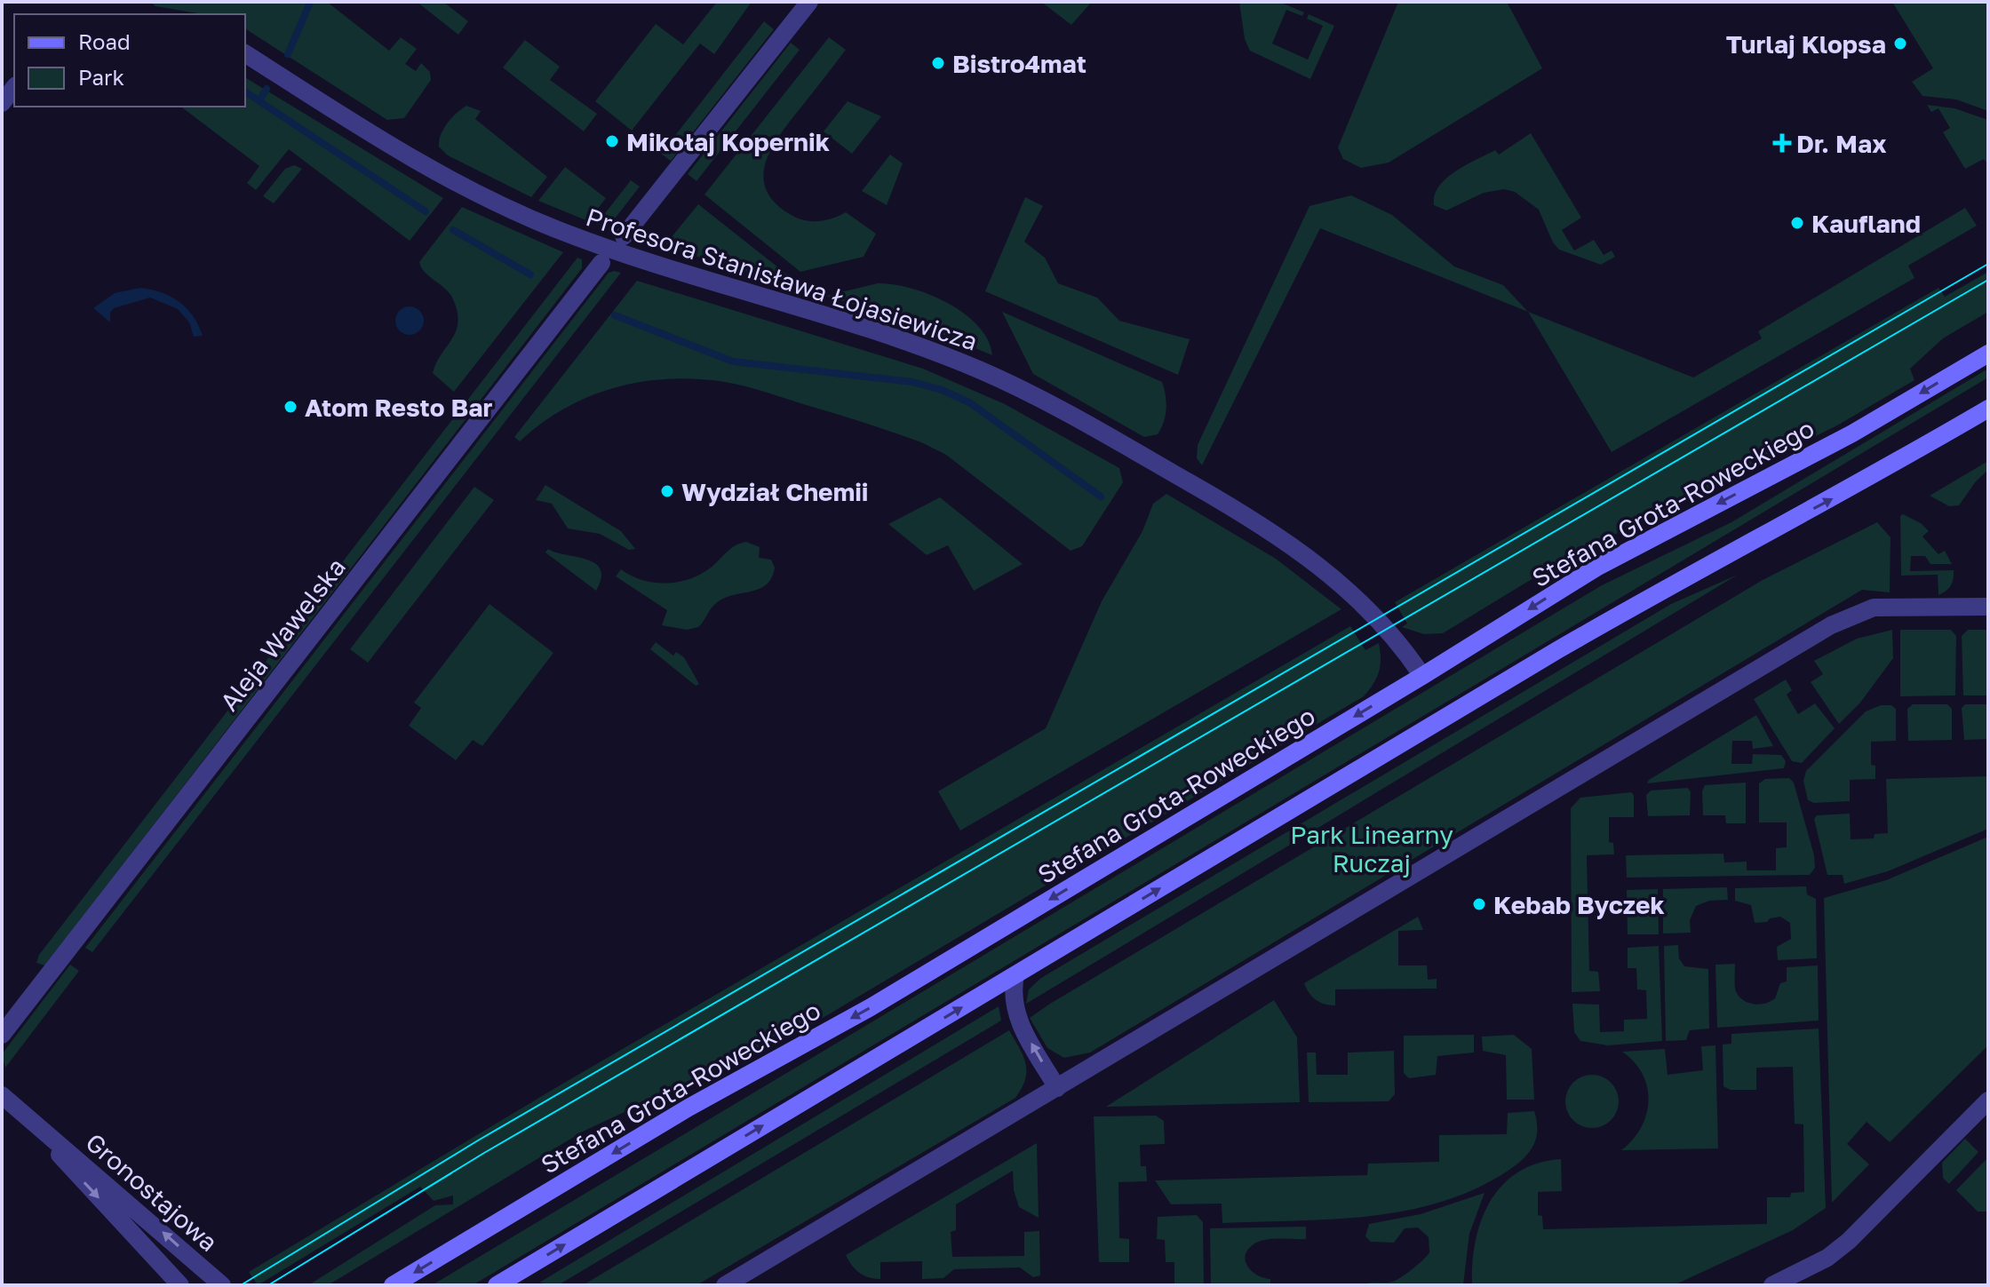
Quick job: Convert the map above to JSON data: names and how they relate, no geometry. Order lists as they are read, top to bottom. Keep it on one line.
{"streets":{"main road":["Stefana Grota-Roweckiego"],"street":["Profesora Stanisława Łojasiewicza","Aleja Wawelska","Gronostajowa"]},"crossings":[["Profesora Stanisława Łojasiewicza","Stefana Grota-Roweckiego"]],"parks":["Park Linearny Ruczaj"],"places":{"other":["Turlaj Klopsa","Bistro4mat","Mikołaj Kopernik","Kaufland","Atom Resto Bar","Wydział Chemii","Kebab Byczek"],"health":["Dr. Max"]},"legend":["Road","Park"]}
